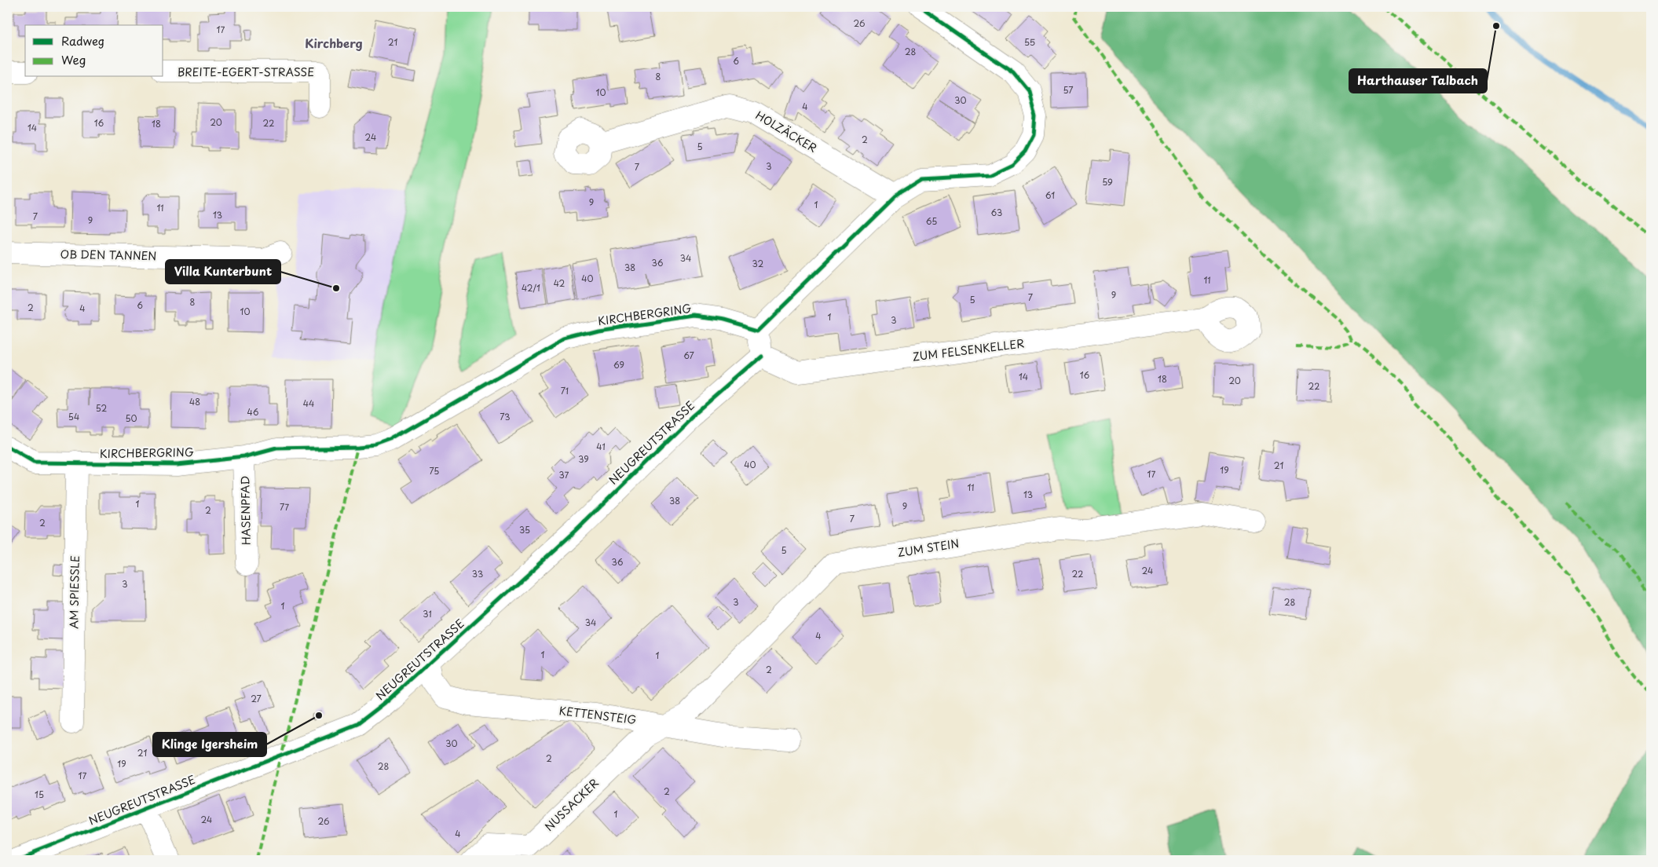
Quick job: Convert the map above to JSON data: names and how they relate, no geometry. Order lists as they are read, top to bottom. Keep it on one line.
{"streets":{"street":["BREITE-EGERT-STRASSE","HOLZÄCKER","OB DEN TANNEN","KIRCHBERGRING","ZUM FELSENKELLER","NEUGREUTSTRASSE","HASENPFAD","ZUM STEIN","AM SPIESSLE","KETTENSTEIG","NUSSACKER"]},"crossings":[["KIRCHBERGRING","HASENPFAD"],["KIRCHBERGRING","AM SPIESSLE"],["ZUM FELSENKELLER","NEUGREUTSTRASSE"],["NEUGREUTSTRASSE","KETTENSTEIG"],["ZUM STEIN","KETTENSTEIG"],["ZUM STEIN","NUSSACKER"],["KETTENSTEIG","NUSSACKER"]],"districts":["Kirchberg"],"places":["Harthauser Talbach","Villa Kunterbunt","Klinge Igersheim"],"house_numbers":["26","17","21","55","28","6","8","57","10","30","4","20","16","22","18","14","24","2","5","3","7","59","61","9","1","11","63","13","7","9","65","34","36","32","38","40","11","42","42/1","9","7","5","8","6","2","4","10","1","3","67","69","16","14","18","20","22","71","48","44","52","46","54","73","50","41","39","40","21","19","75","17","37","11","13","38","1","9","77","2","7","2","35","5","36","24","33","22","3","3","28","1","31","34","4","1","1","2","27","30","21","2","19","28","17","2","15","1","24","26","4"],"legend":["Radweg","Weg"]}
